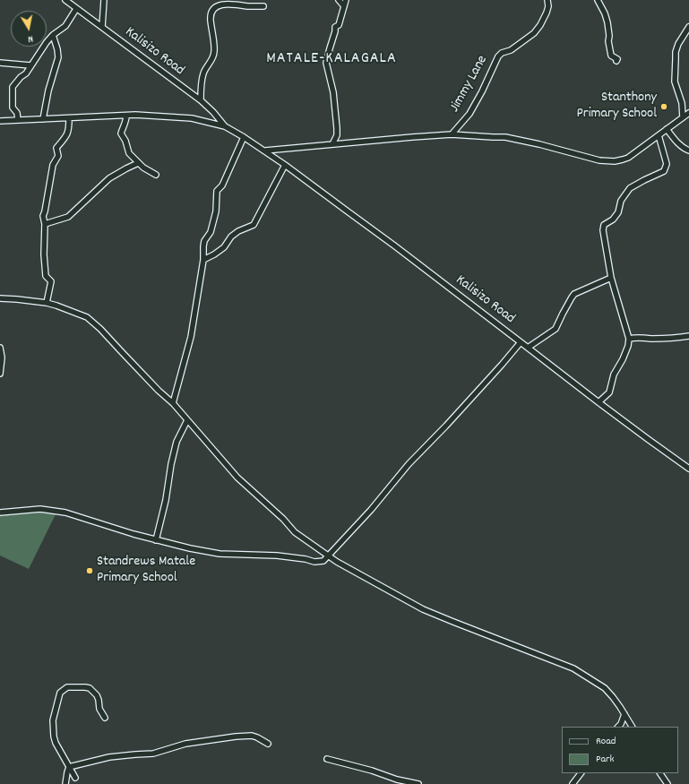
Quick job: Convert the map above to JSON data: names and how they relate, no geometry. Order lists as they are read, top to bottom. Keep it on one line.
{"streets":{"street":["Kalisizo Road","Jimmy Lane"]},"districts":["MATALE-KALAGALA"],"places":["Stanthony Primary School","Standrews Matale Primary School"],"legend":["Road","Park"],"north":"bottom"}
